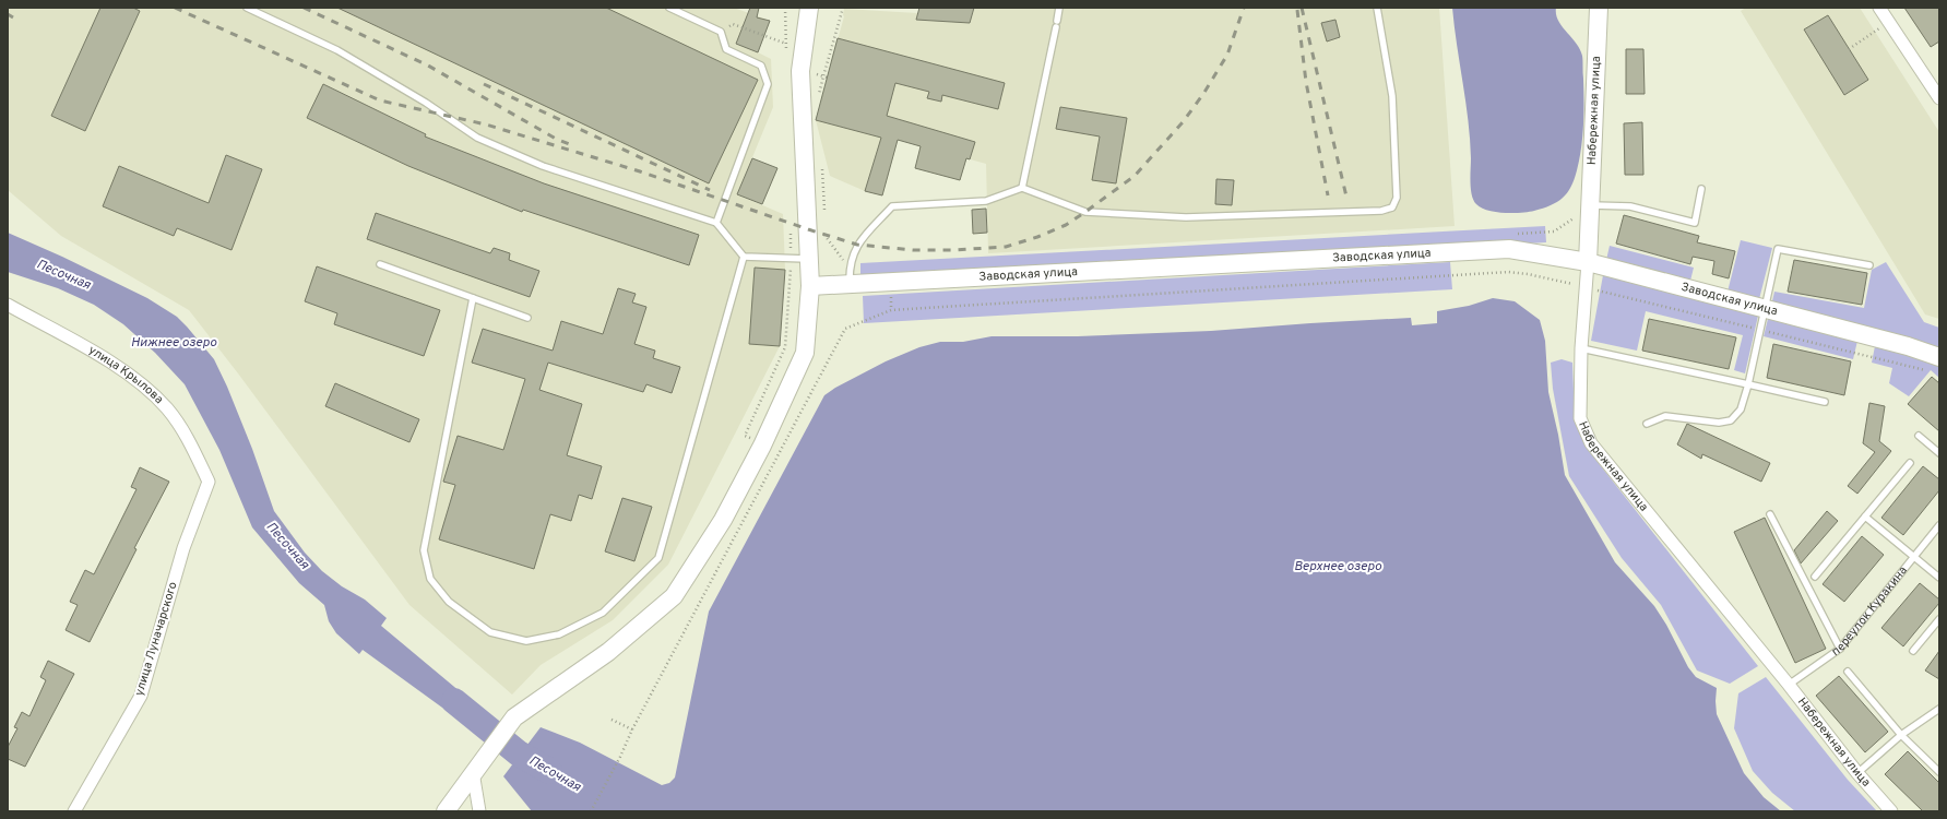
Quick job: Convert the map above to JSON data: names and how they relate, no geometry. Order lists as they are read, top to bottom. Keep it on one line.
{"streets":{"main road":["Набережная улица","Заводская улица"],"street":["улица Крылова","улица Луначарского"],"lane":["переулок Куракина"]},"crossings":[["Набережная улица","Заводская улица"],["Набережная улица","переулок Куракина"],["улица Крылова","улица Луначарского"]],"water":["Песочная","Нижнее озеро","Верхнее озеро"]}
